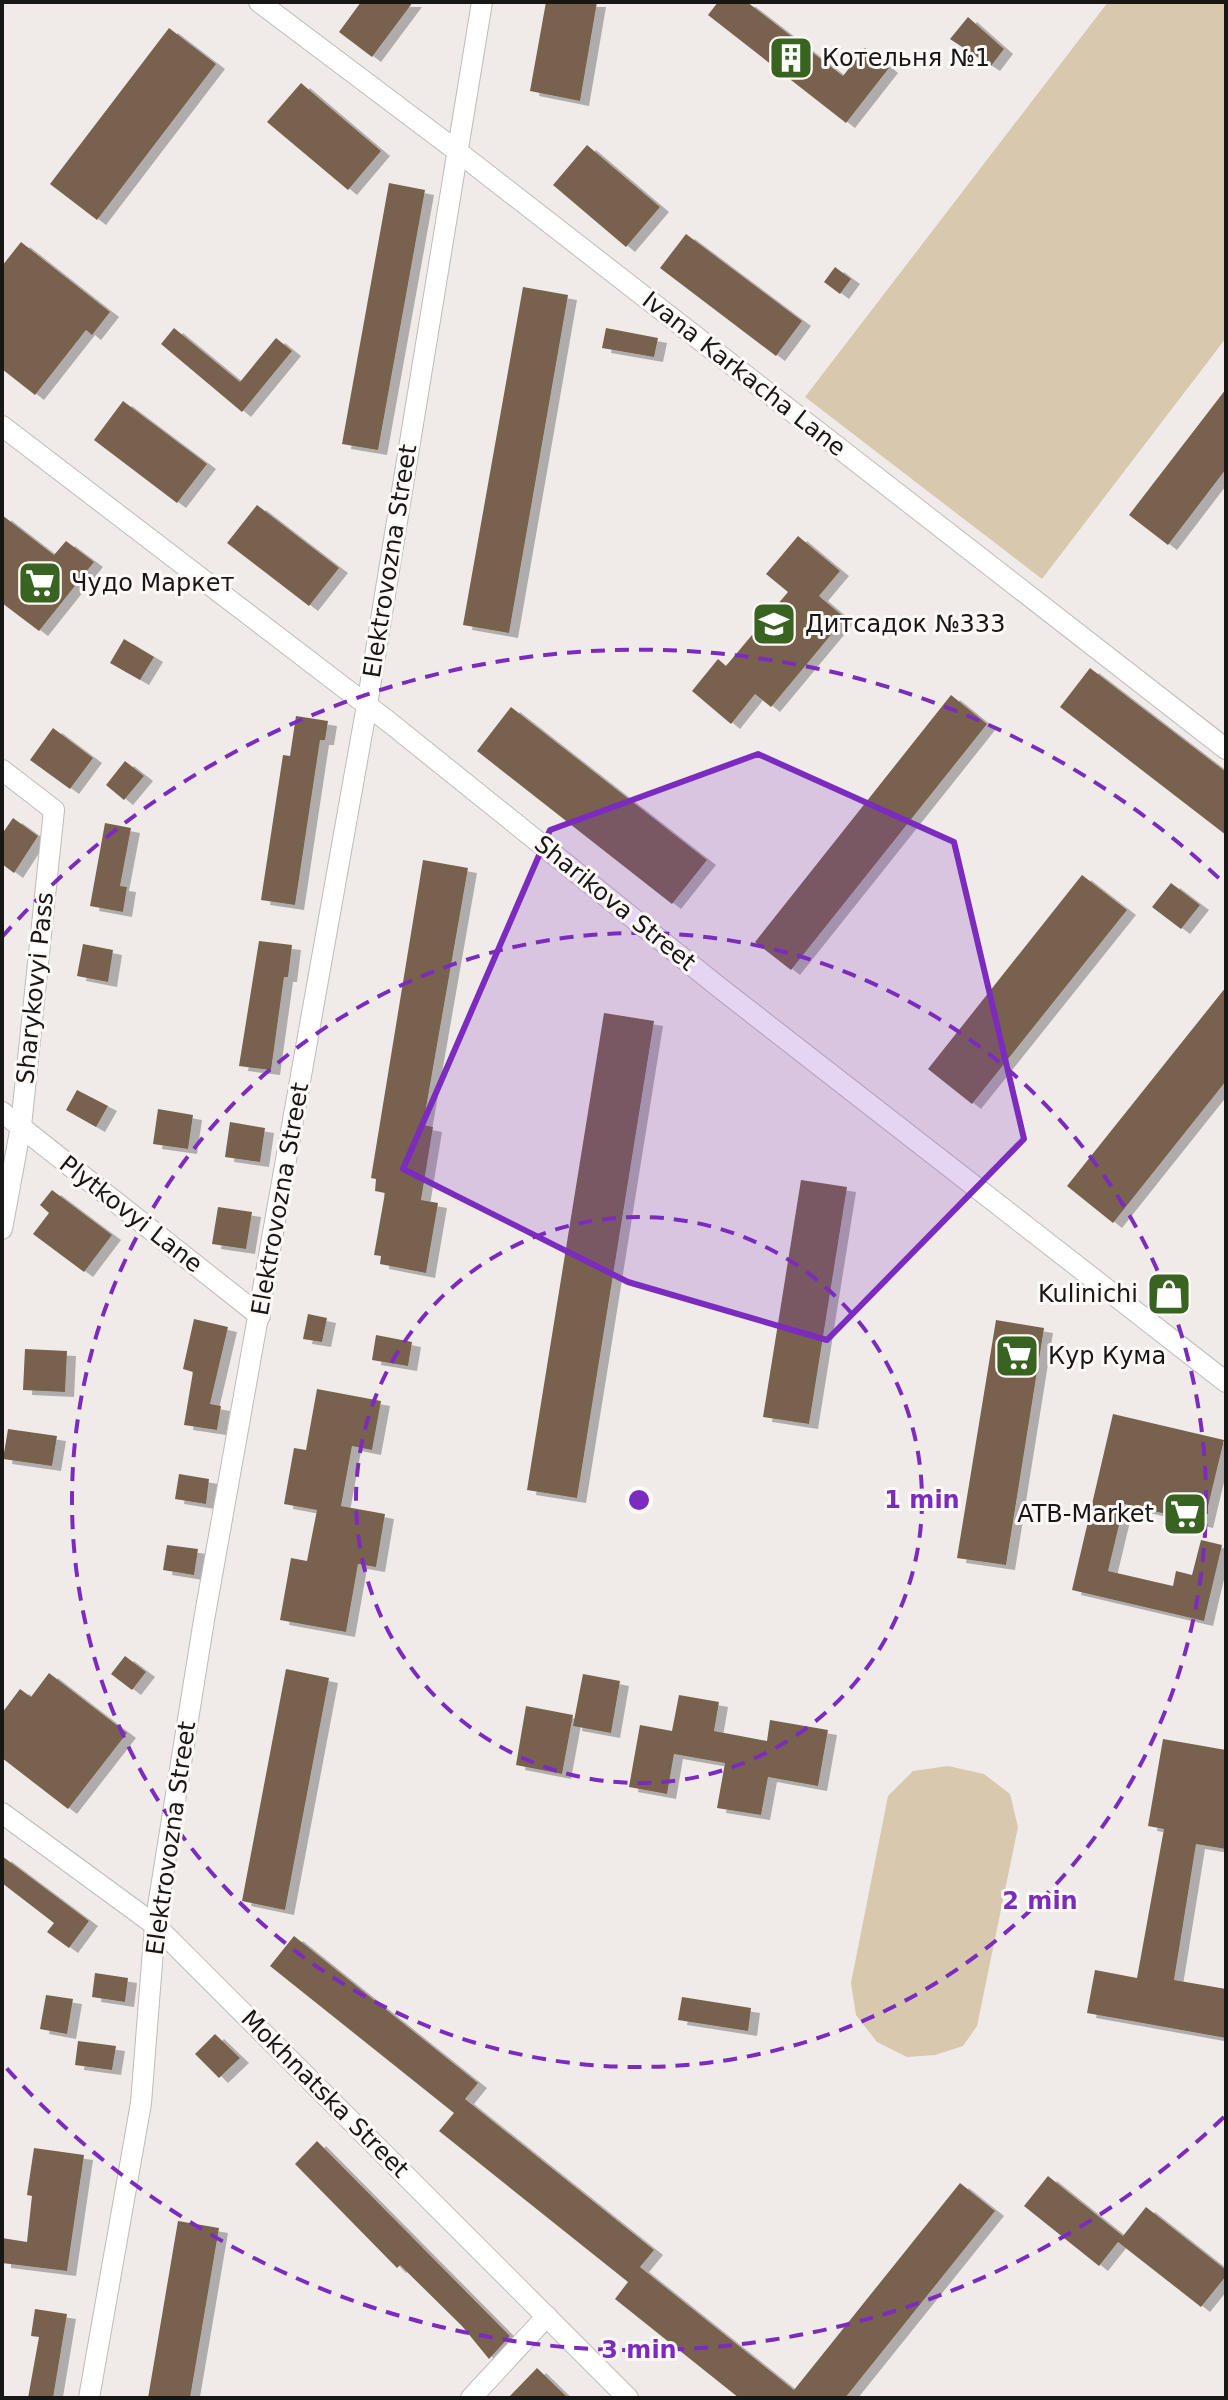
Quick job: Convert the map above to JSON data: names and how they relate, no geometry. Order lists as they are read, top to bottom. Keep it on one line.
{"streets":{"street":["Ivana Karkacha Lane","Elektrovozna Street","Sharikova Street","Sharykovyi Pass","Plytkovyi Lane","Mokhnatska Street"]},"crossings":[["Ivana Karkacha Lane","Elektrovozna Street"],["Elektrovozna Street","Sharikova Street"],["Elektrovozna Street","Plytkovyi Lane"],["Elektrovozna Street","Mokhnatska Street"],["Sharykovyi Pass","Plytkovyi Lane"]],"places":{"building":["Котельня №1"],"supermarket":["Чудо Маркет","Кур Кума","ATB-Market"],"school or university":["Дитсадок №333"],"shop":["Kulinichi"]},"rings":["1 min","2 min","3 min"]}
